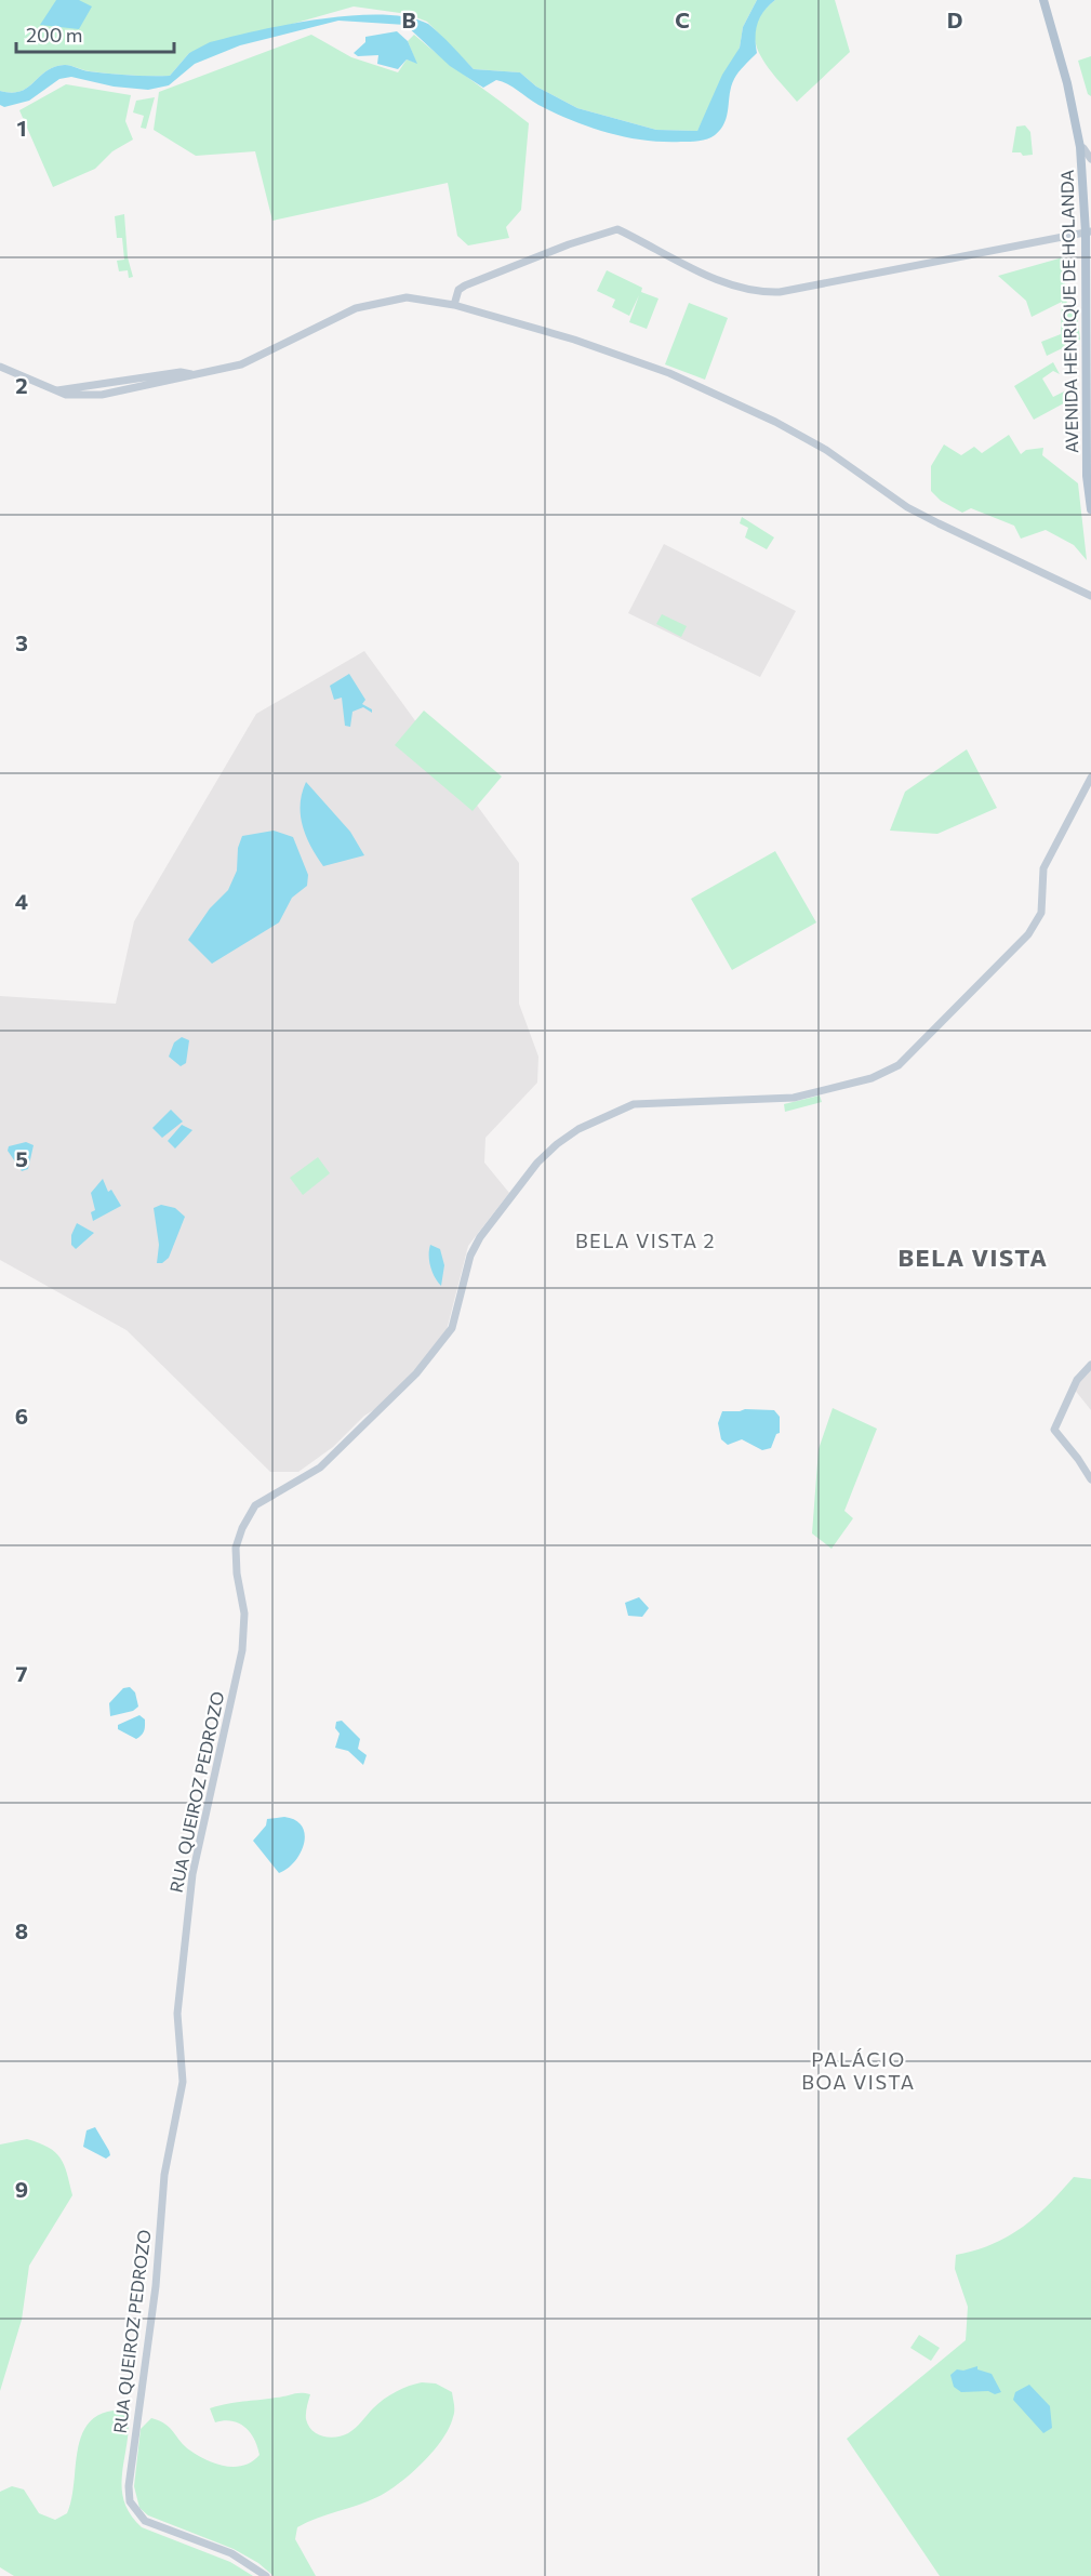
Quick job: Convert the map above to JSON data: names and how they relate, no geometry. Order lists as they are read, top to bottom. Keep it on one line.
{"streets":{"main road":["AVENIDA HENRIQUE DE HOLANDA"],"street":["RUA QUEIROZ PEDROZO"]},"districts":["BELA VISTA 2","BELA VISTA","PALÁCIO BOA VISTA"],"scale_bar":"200 m","grid":{"columns":["B","C","D"],"rows":["1","2","3","4","5","6","7","8","9"]}}
